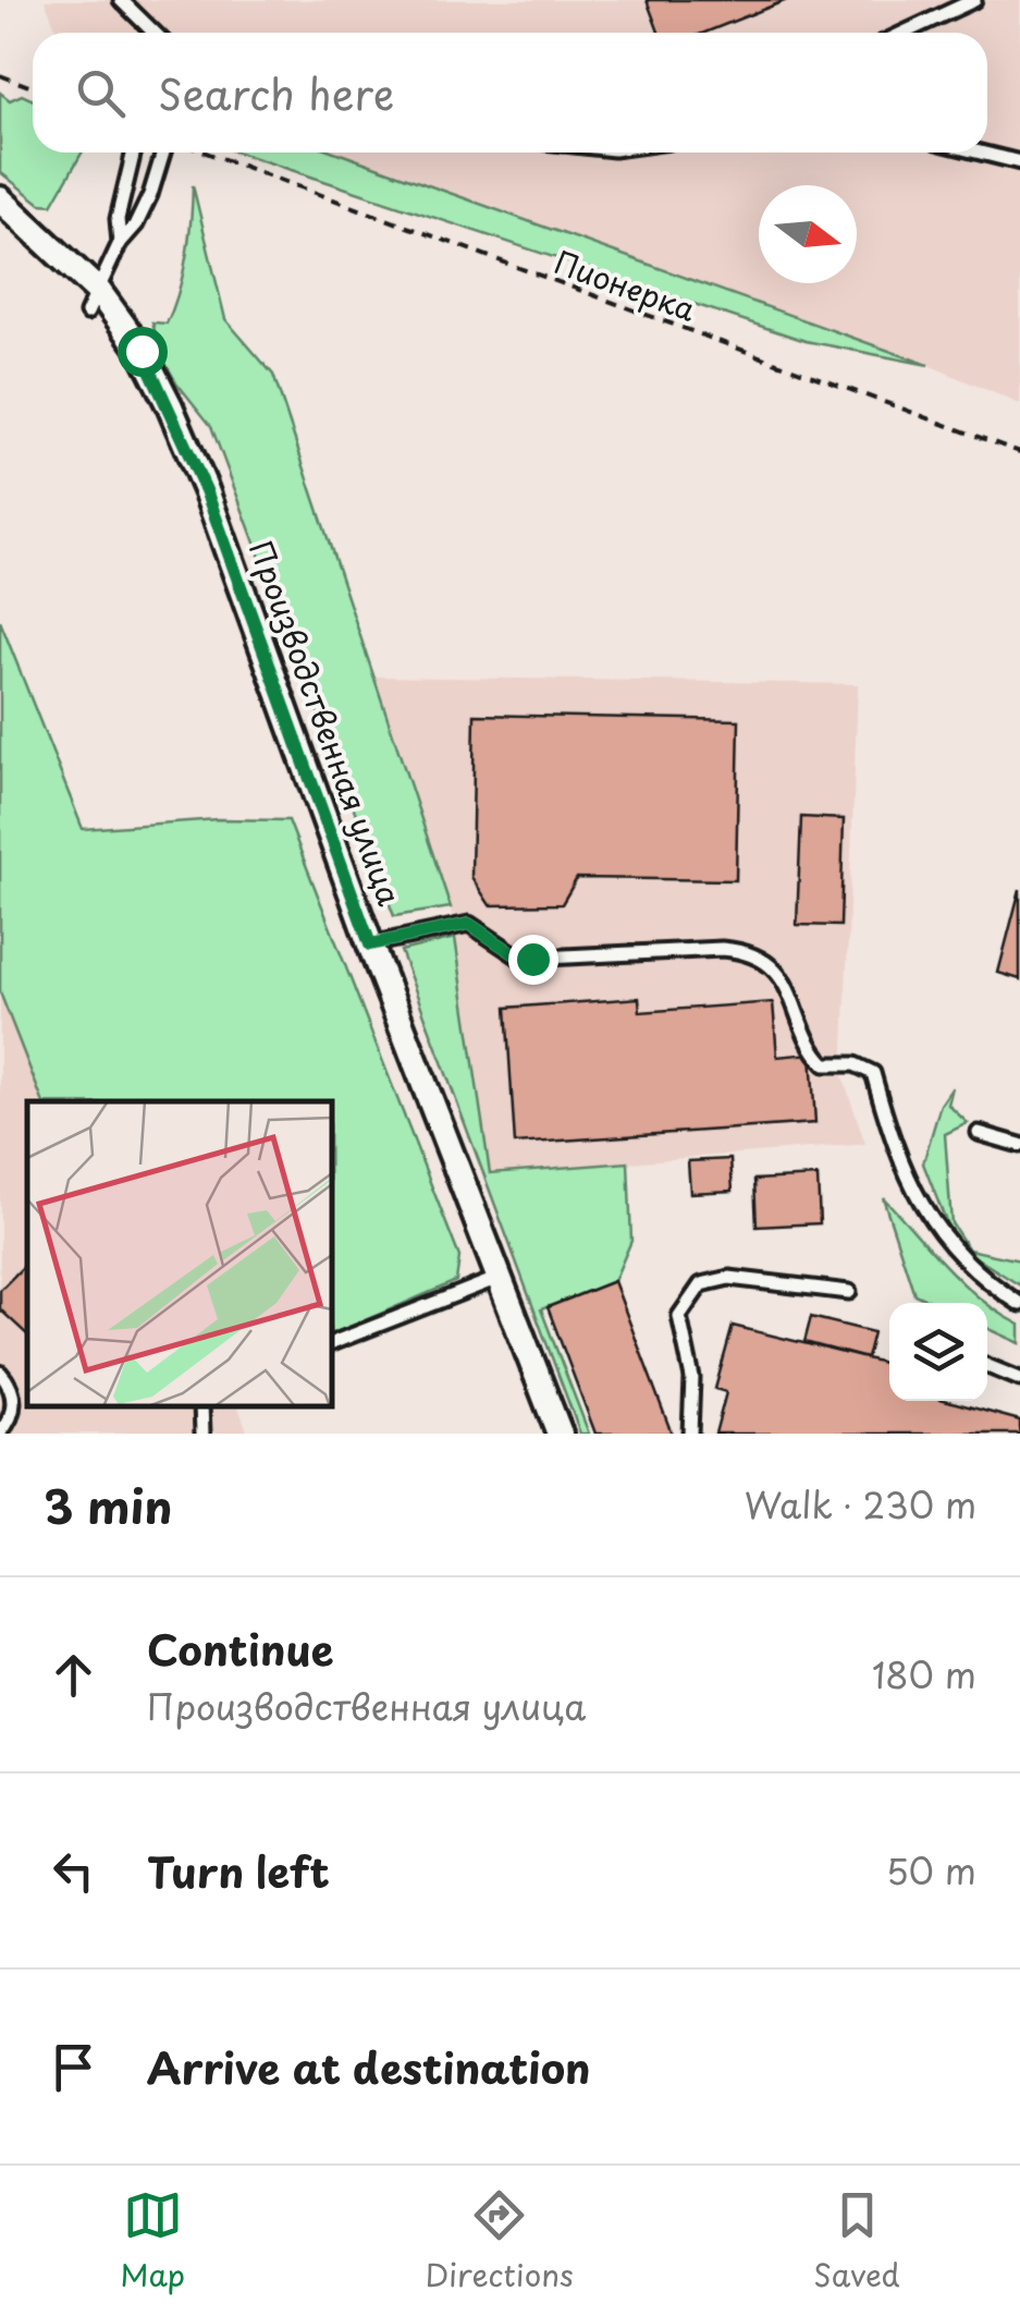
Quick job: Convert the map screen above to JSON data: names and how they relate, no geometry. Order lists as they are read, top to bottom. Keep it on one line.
{"streets":{"street":["Производственная улица"],"path":["Пионерка"]},"north":"right","page":{"search":"Search here","heading":["3 min","Walk · 230 m"],"list":[["Continue","Производственная улица","180 m"],["Turn left","50 m"],"Arrive at destination"],"nav":["Map","Directions","Saved"]}}
